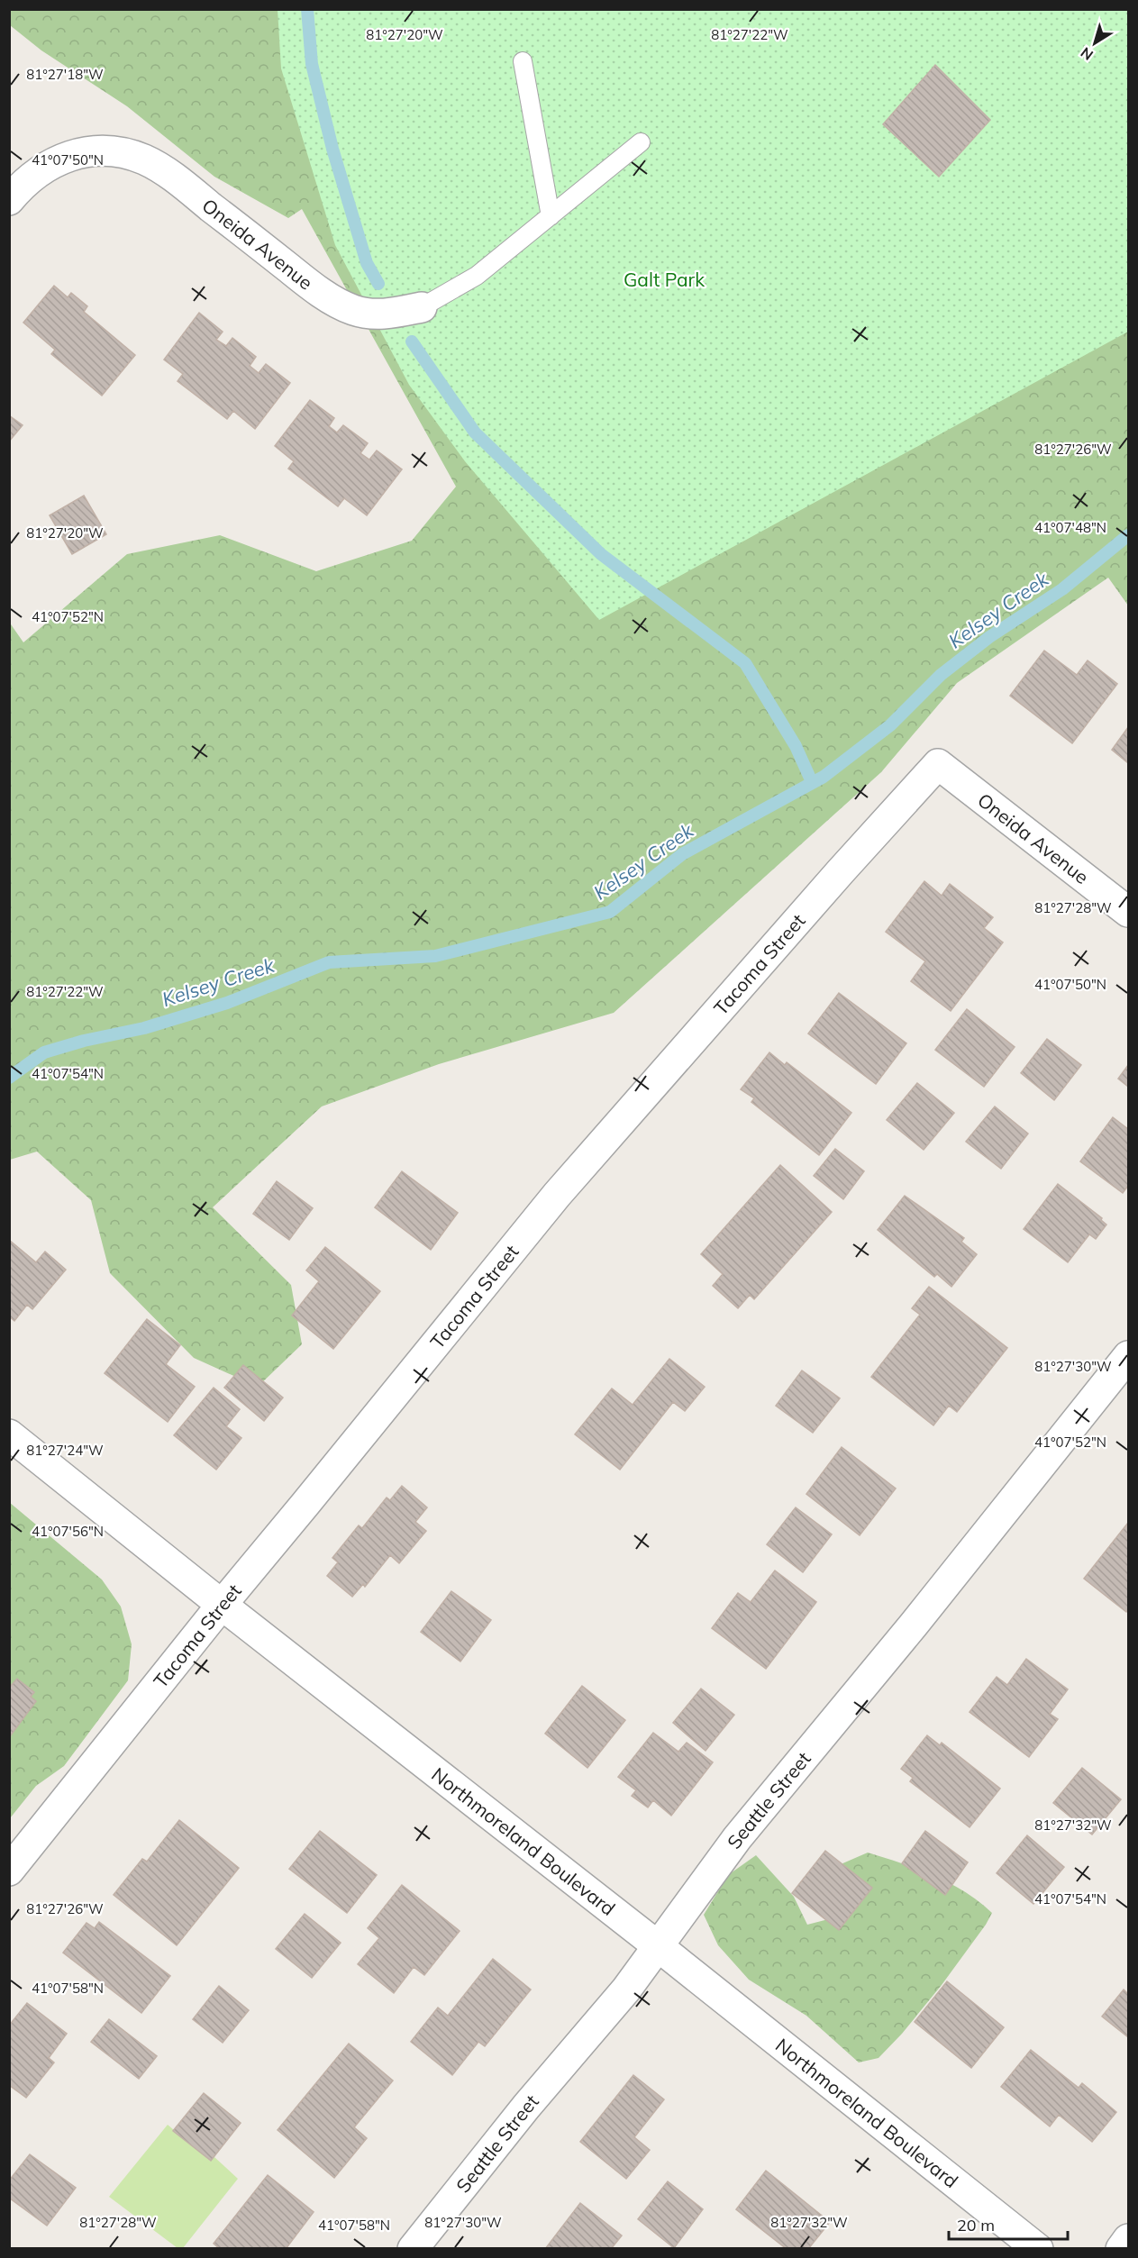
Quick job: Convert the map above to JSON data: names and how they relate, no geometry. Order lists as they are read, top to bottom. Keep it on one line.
{"streets":{"street":["Oneida Avenue","Tacoma Street","Seattle Street","Northmoreland Boulevard"]},"crossings":[["Oneida Avenue","Tacoma Street"],["Tacoma Street","Northmoreland Boulevard"],["Seattle Street","Northmoreland Boulevard"]],"water":["Kelsey Creek"],"parks":["Galt Park"],"scale_bar":"20 m","north":"bottom left","coordinates":["81°27'20\"W","81°27'22\"W","81°27'18\"W","41°07'50\"N","81°27'26\"W","41°07'48\"N","41°07'52\"N","81°27'28\"W","41°07'54\"N","81°27'30\"W","81°27'24\"W","41°07'56\"N","81°27'32\"W","41°07'58\"N"]}
